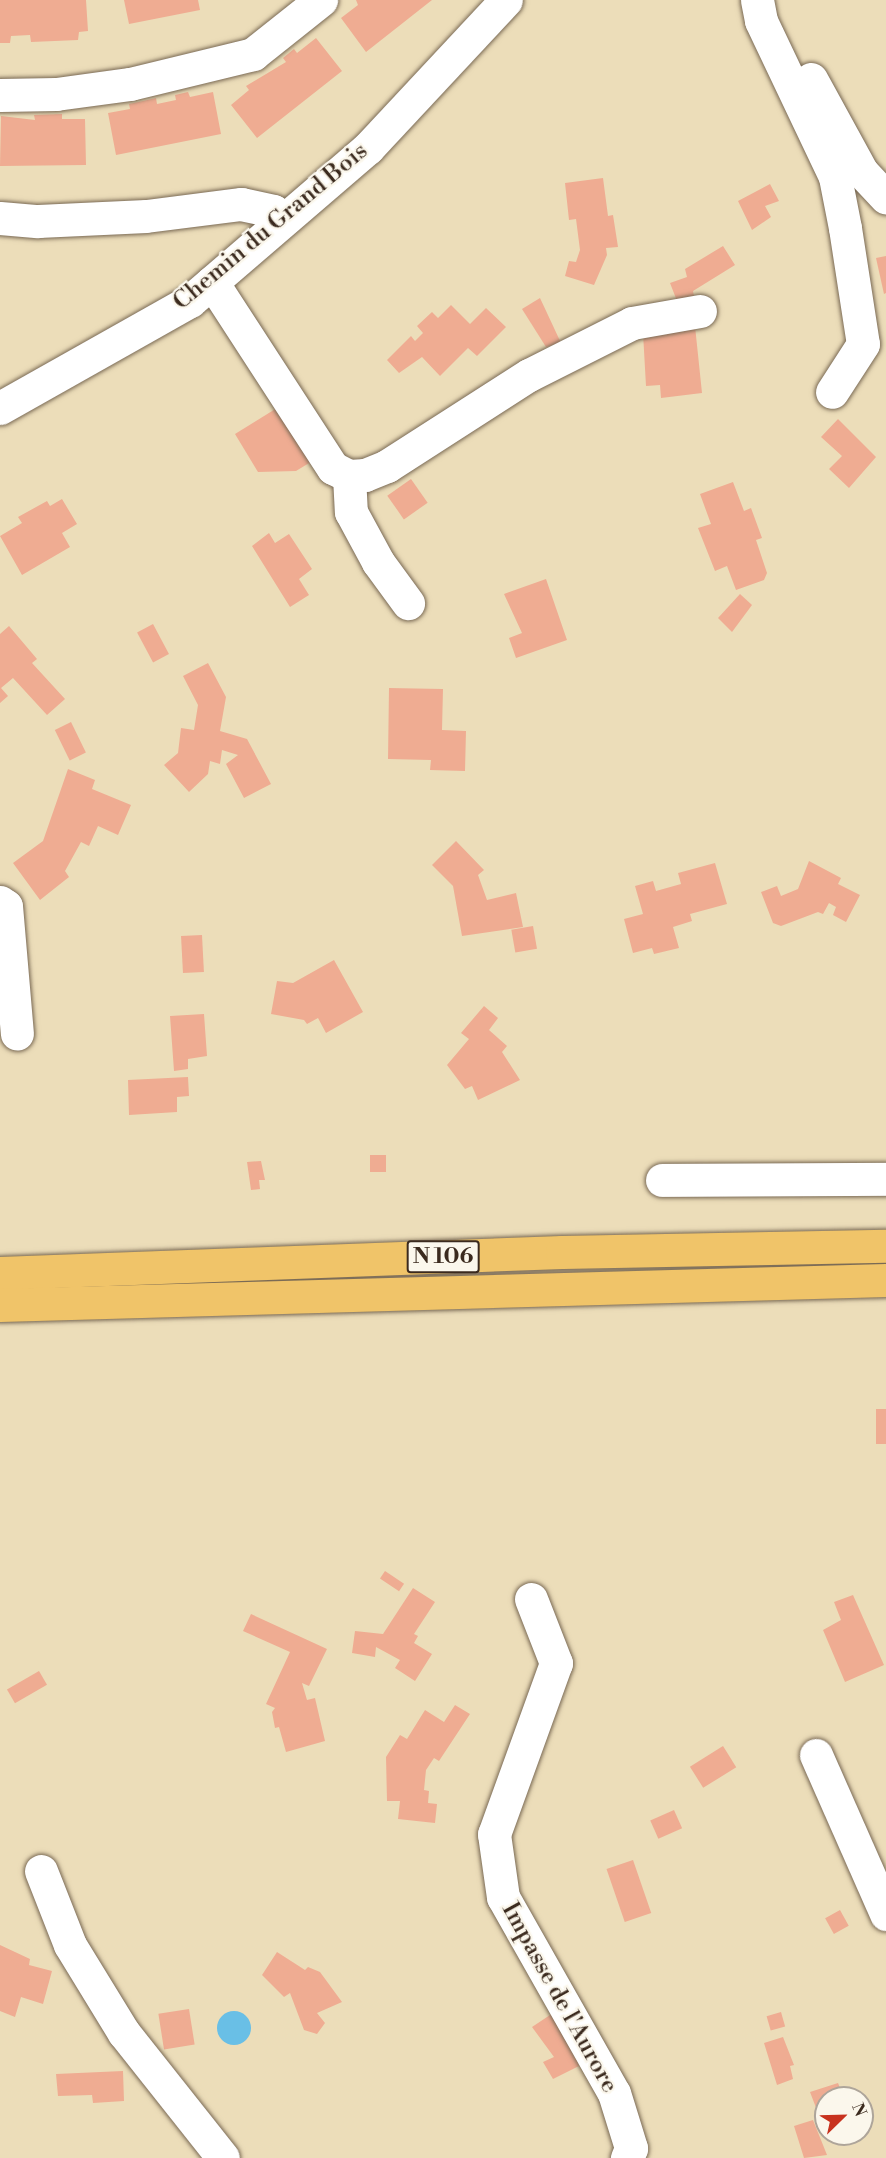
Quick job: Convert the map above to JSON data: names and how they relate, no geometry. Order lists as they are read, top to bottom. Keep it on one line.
{"streets":{"main road":["N 106"],"street":["Chemin du Grand Bois","Impasse de l'Aurore"]},"north":"top right"}
